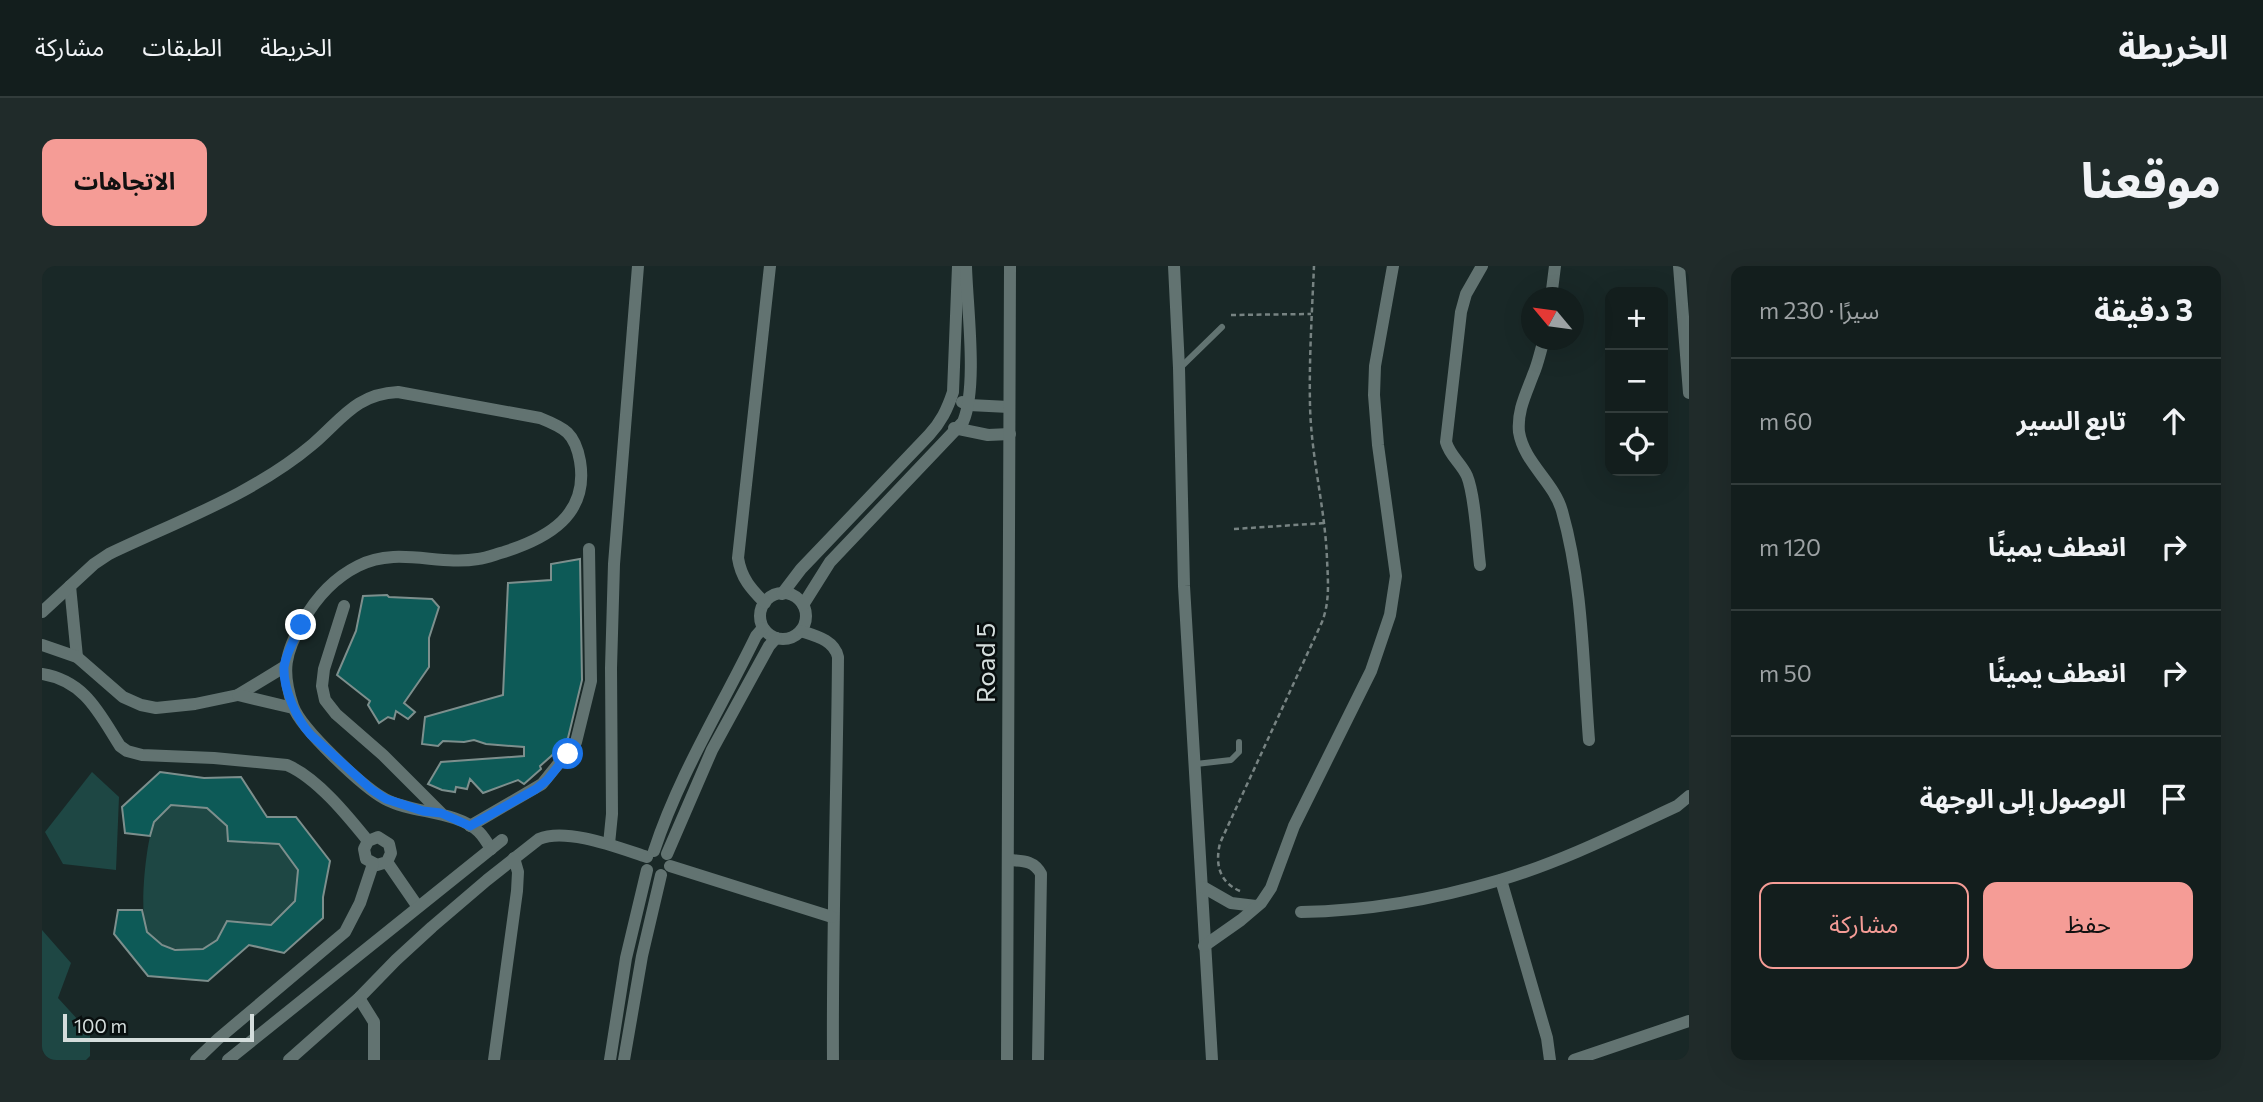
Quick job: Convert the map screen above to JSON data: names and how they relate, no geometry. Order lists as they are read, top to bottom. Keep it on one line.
{"streets":{"street":["Road 5"]},"scale_bar":"100 m","north":"top left","page":{"header":"الخريطة","nav":["الخريطة","الطبقات","مشاركة"],"title":"موقعنا","buttons":["الاتجاهات",["حفظ","مشاركة"]],"heading":["3 دقيقة","سيرًا · 230 m"],"map_buttons":["+","−"],"list":[["تابع السير","60 m"],["انعطف يمينًا","120 m"],["انعطف يمينًا","50 m"],"الوصول إلى الوجهة"],"scale":"100 m"}}
